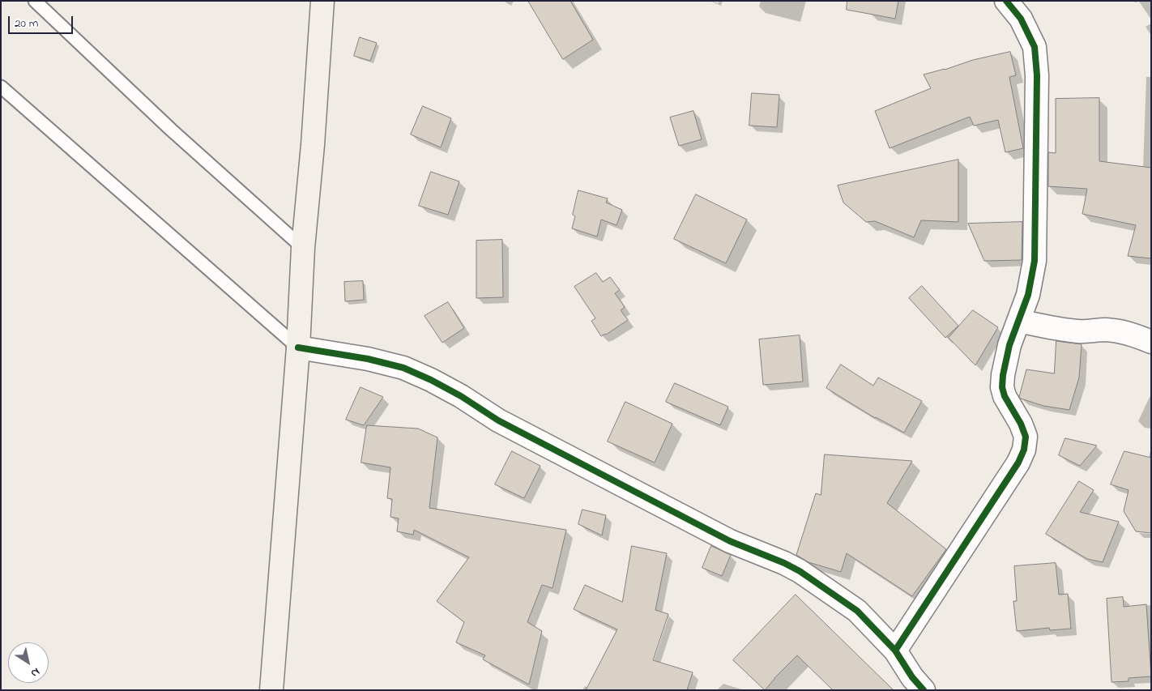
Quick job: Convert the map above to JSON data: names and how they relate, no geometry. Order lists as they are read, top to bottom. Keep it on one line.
{"scale_bar":"20 m","north":"bottom right"}
